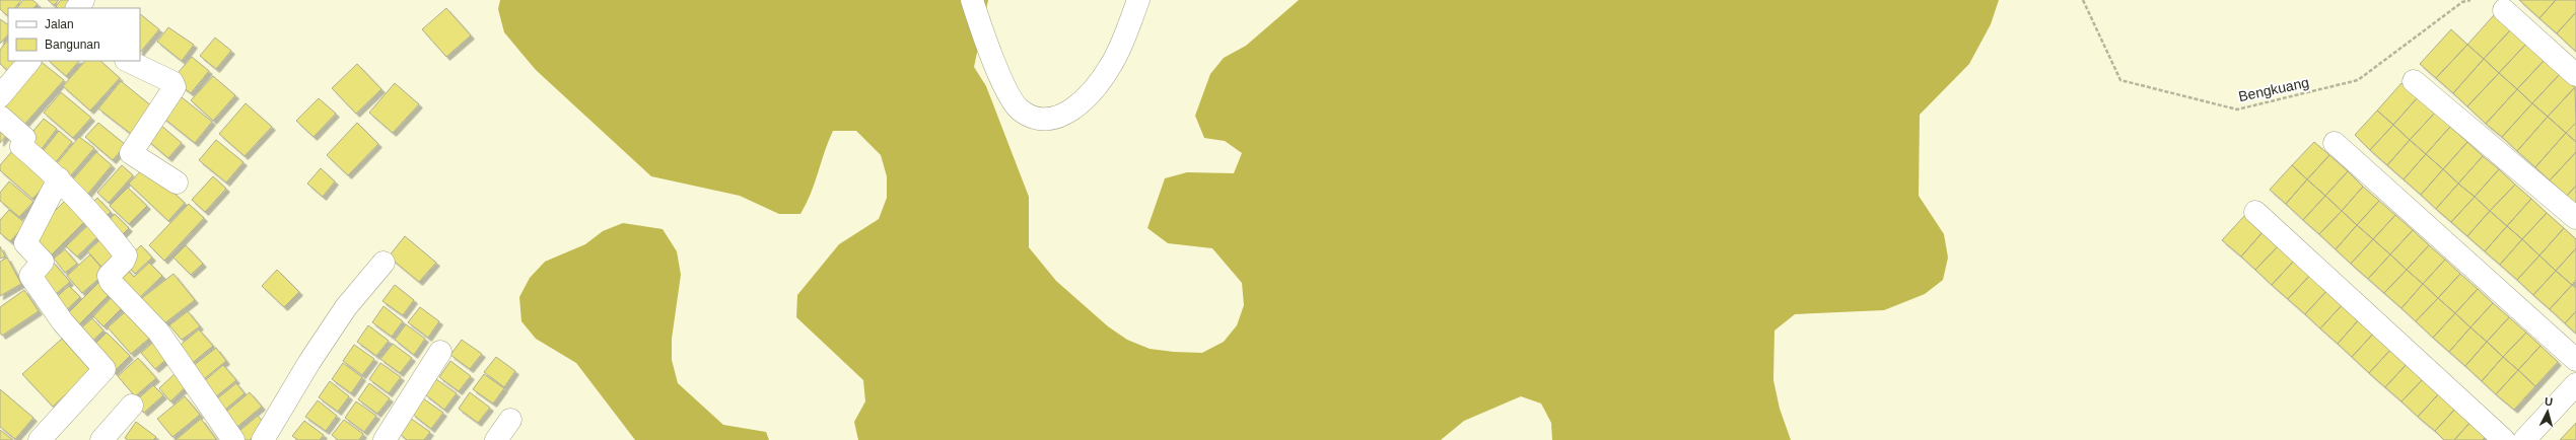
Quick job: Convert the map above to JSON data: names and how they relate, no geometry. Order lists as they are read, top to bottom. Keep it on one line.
{"streets":{"path":["Bengkuang"]},"legend":["Jalan","Bangunan"],"north":"top"}
